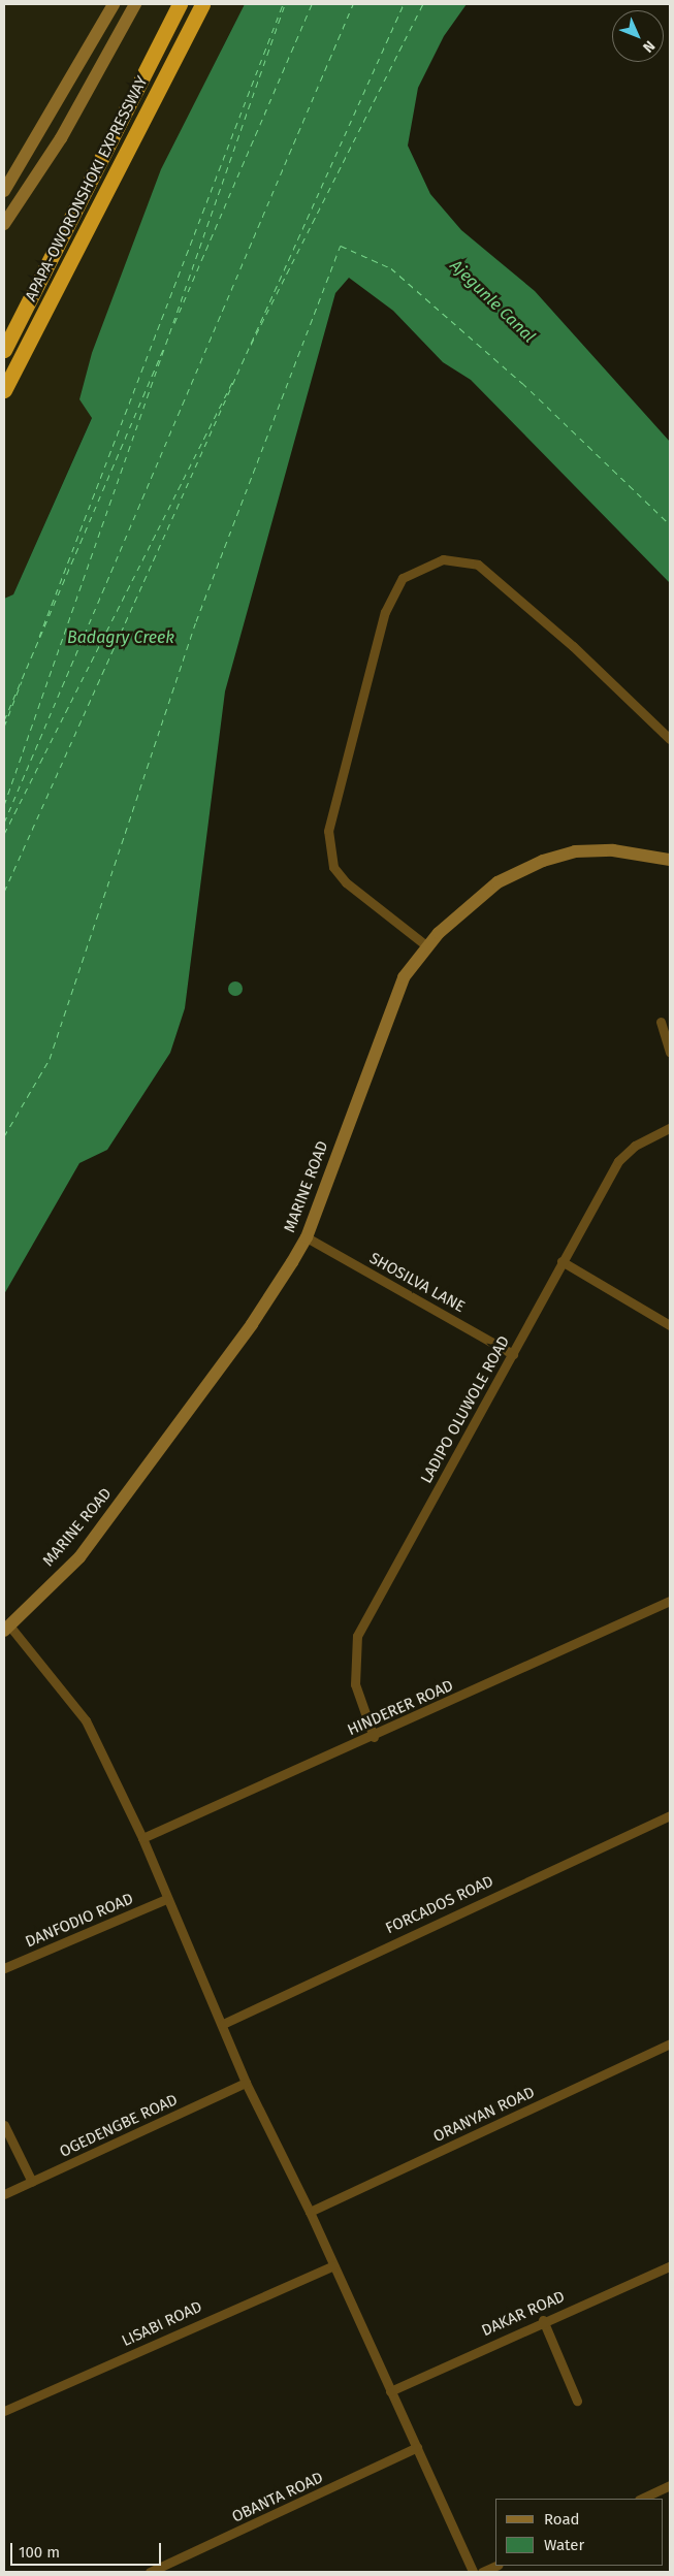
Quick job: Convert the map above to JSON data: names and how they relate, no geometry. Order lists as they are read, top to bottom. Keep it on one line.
{"streets":{"highway":["APAPA-OWORONSHOKI EXPRESSWAY"],"street":["MARINE ROAD","SHOSILVA LANE","LADIPO OLUWOLE ROAD","HINDERER ROAD","FORCADOS ROAD","DANFODIO ROAD","ORANYAN ROAD","OGEDENGBE ROAD","DAKAR ROAD","LISABI ROAD","OBANTA ROAD"]},"crossings":[["MARINE ROAD","SHOSILVA LANE"],["SHOSILVA LANE","LADIPO OLUWOLE ROAD"],["LADIPO OLUWOLE ROAD","HINDERER ROAD"]],"water":["Ajegunle Canal","Badagry Creek"],"legend":["Road","Water"],"scale_bar":"100 m","north":"bottom right"}
